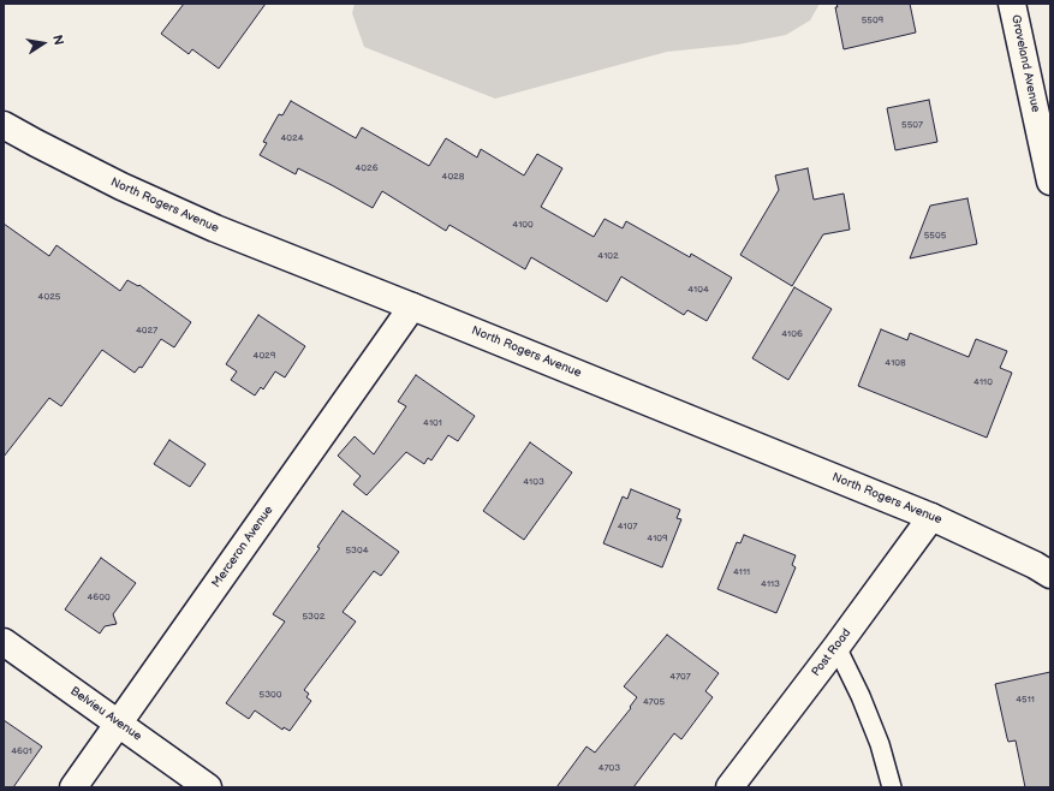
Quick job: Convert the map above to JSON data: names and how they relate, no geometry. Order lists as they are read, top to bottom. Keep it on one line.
{"streets":{"street":["Groveland Avenue","North Rogers Avenue","Merceron Avenue","Post Road","Belvieu Avenue"]},"crossings":[["North Rogers Avenue","Merceron Avenue"],["North Rogers Avenue","Post Road"],["Merceron Avenue","Belvieu Avenue"]],"house_numbers":["5509","5507","4024","4026","4028","4100","5505","4102","4104","4025","4027","4106","4029","4108","4110","4101","4103","4107","4109","5304","4111","4113","4600","5302","4707","5300","4511","4705","4601","4703"],"north":"right"}
